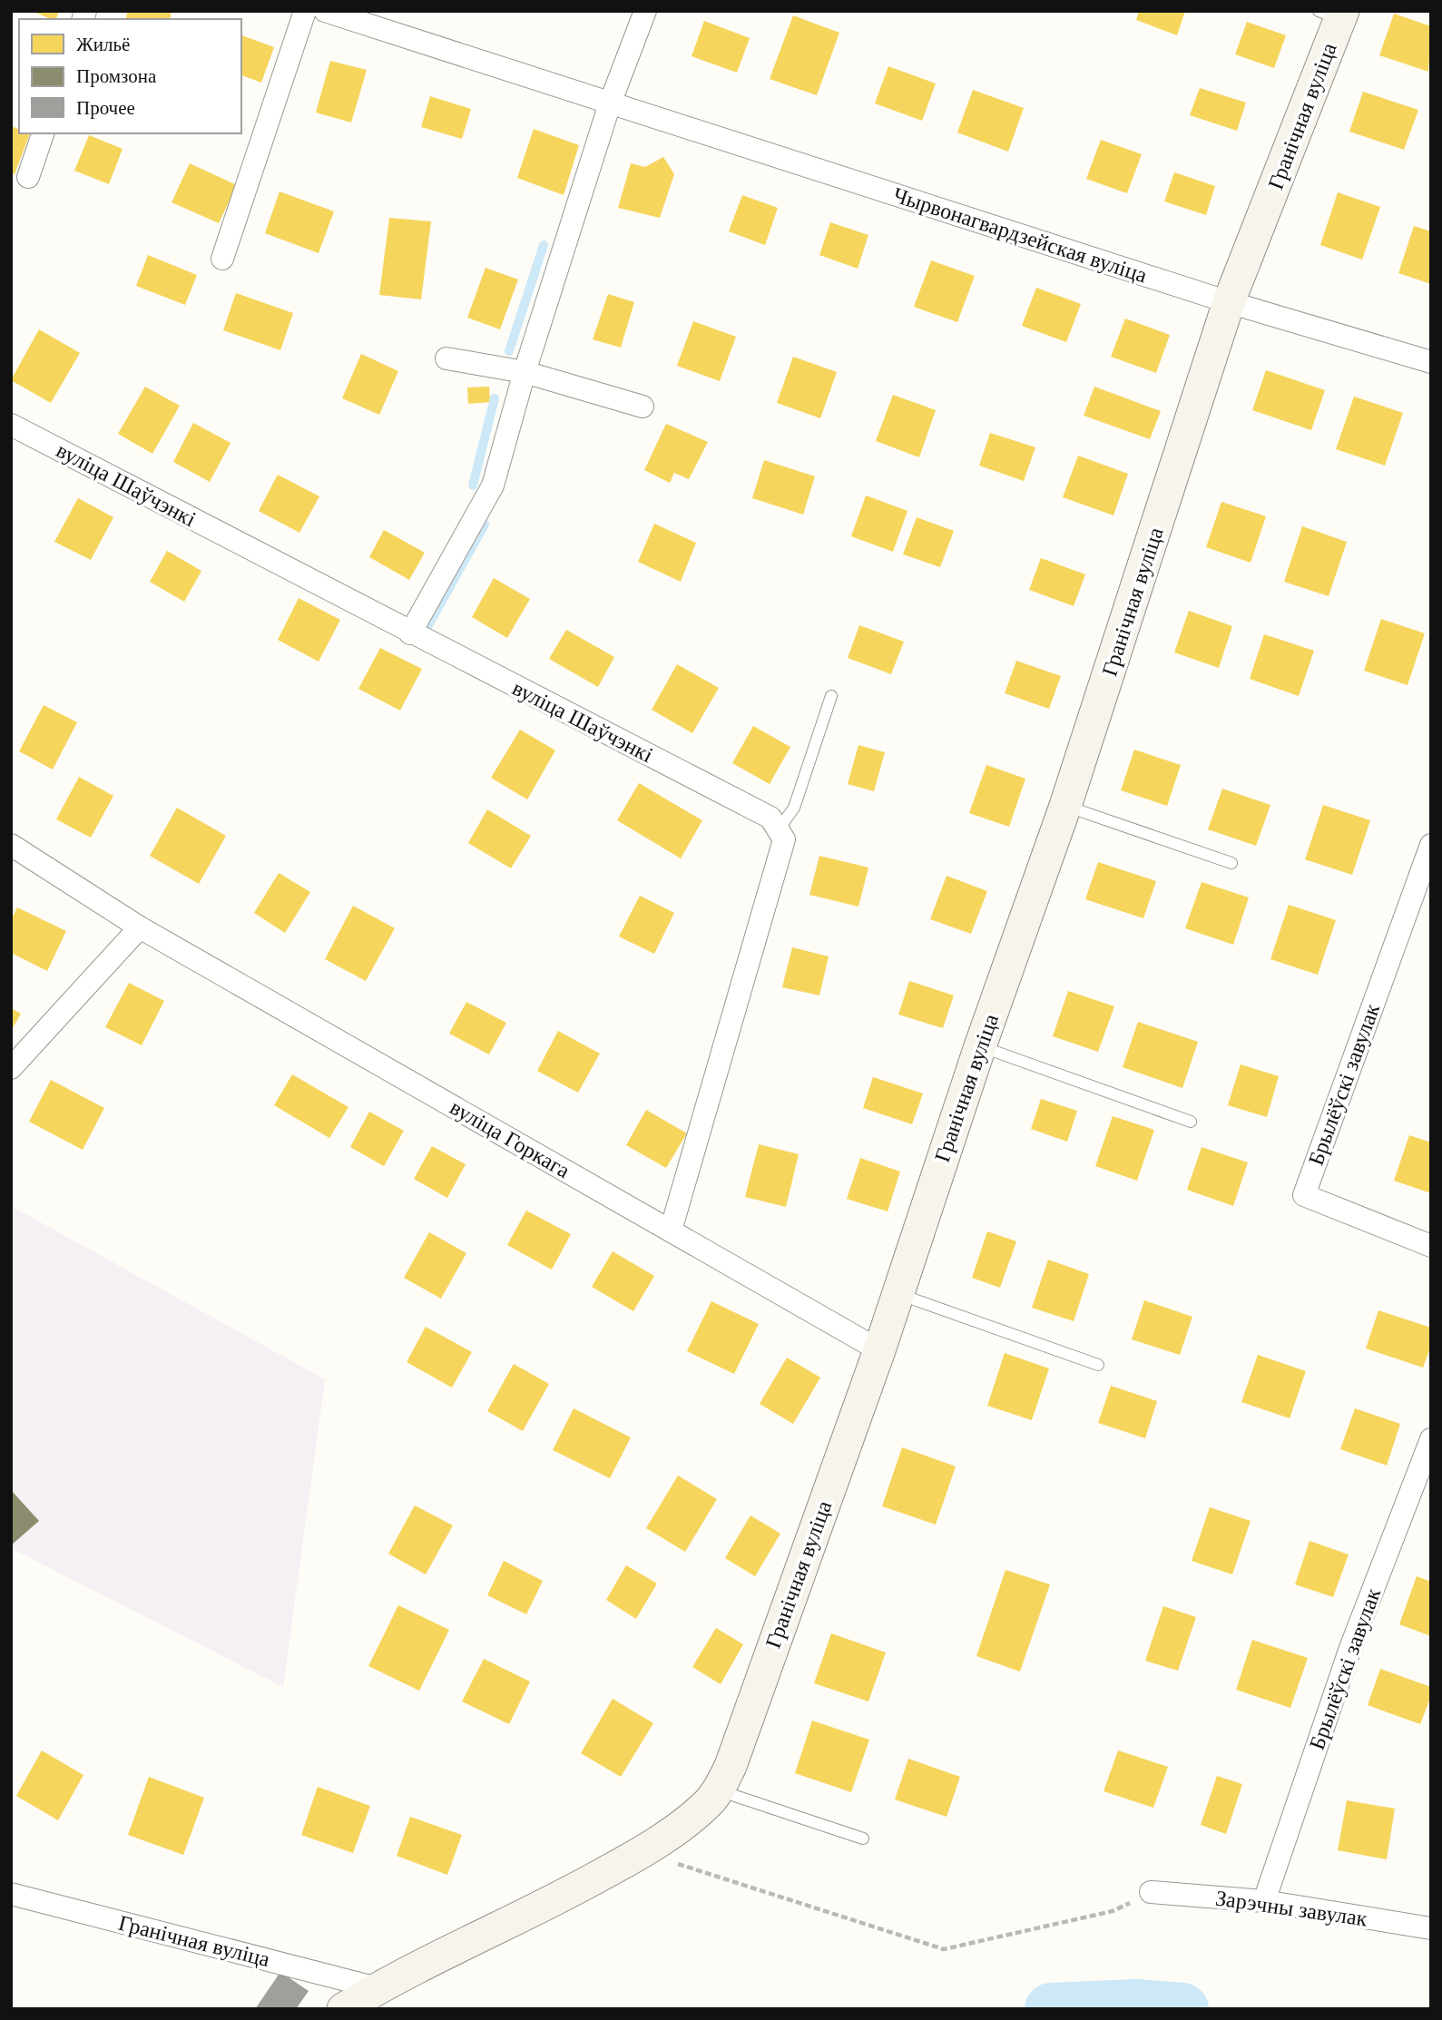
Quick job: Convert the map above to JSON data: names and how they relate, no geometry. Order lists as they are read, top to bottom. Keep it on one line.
{"streets":{"main road":["Гранічная вуліца"],"street":["Чырвонагвардзейская вуліца","вуліца Шаўчэнкі","Брылёўскі завулак","вуліца Горкага","Зарэчны завулак"]},"crossings":[["Гранічная вуліца","Чырвонагвардзейская вуліца"],["Гранічная вуліца","вуліца Горкага"],["Брылёўскі завулак","Зарэчны завулак"]],"legend":["Жильё","Промзона","Прочее"]}
